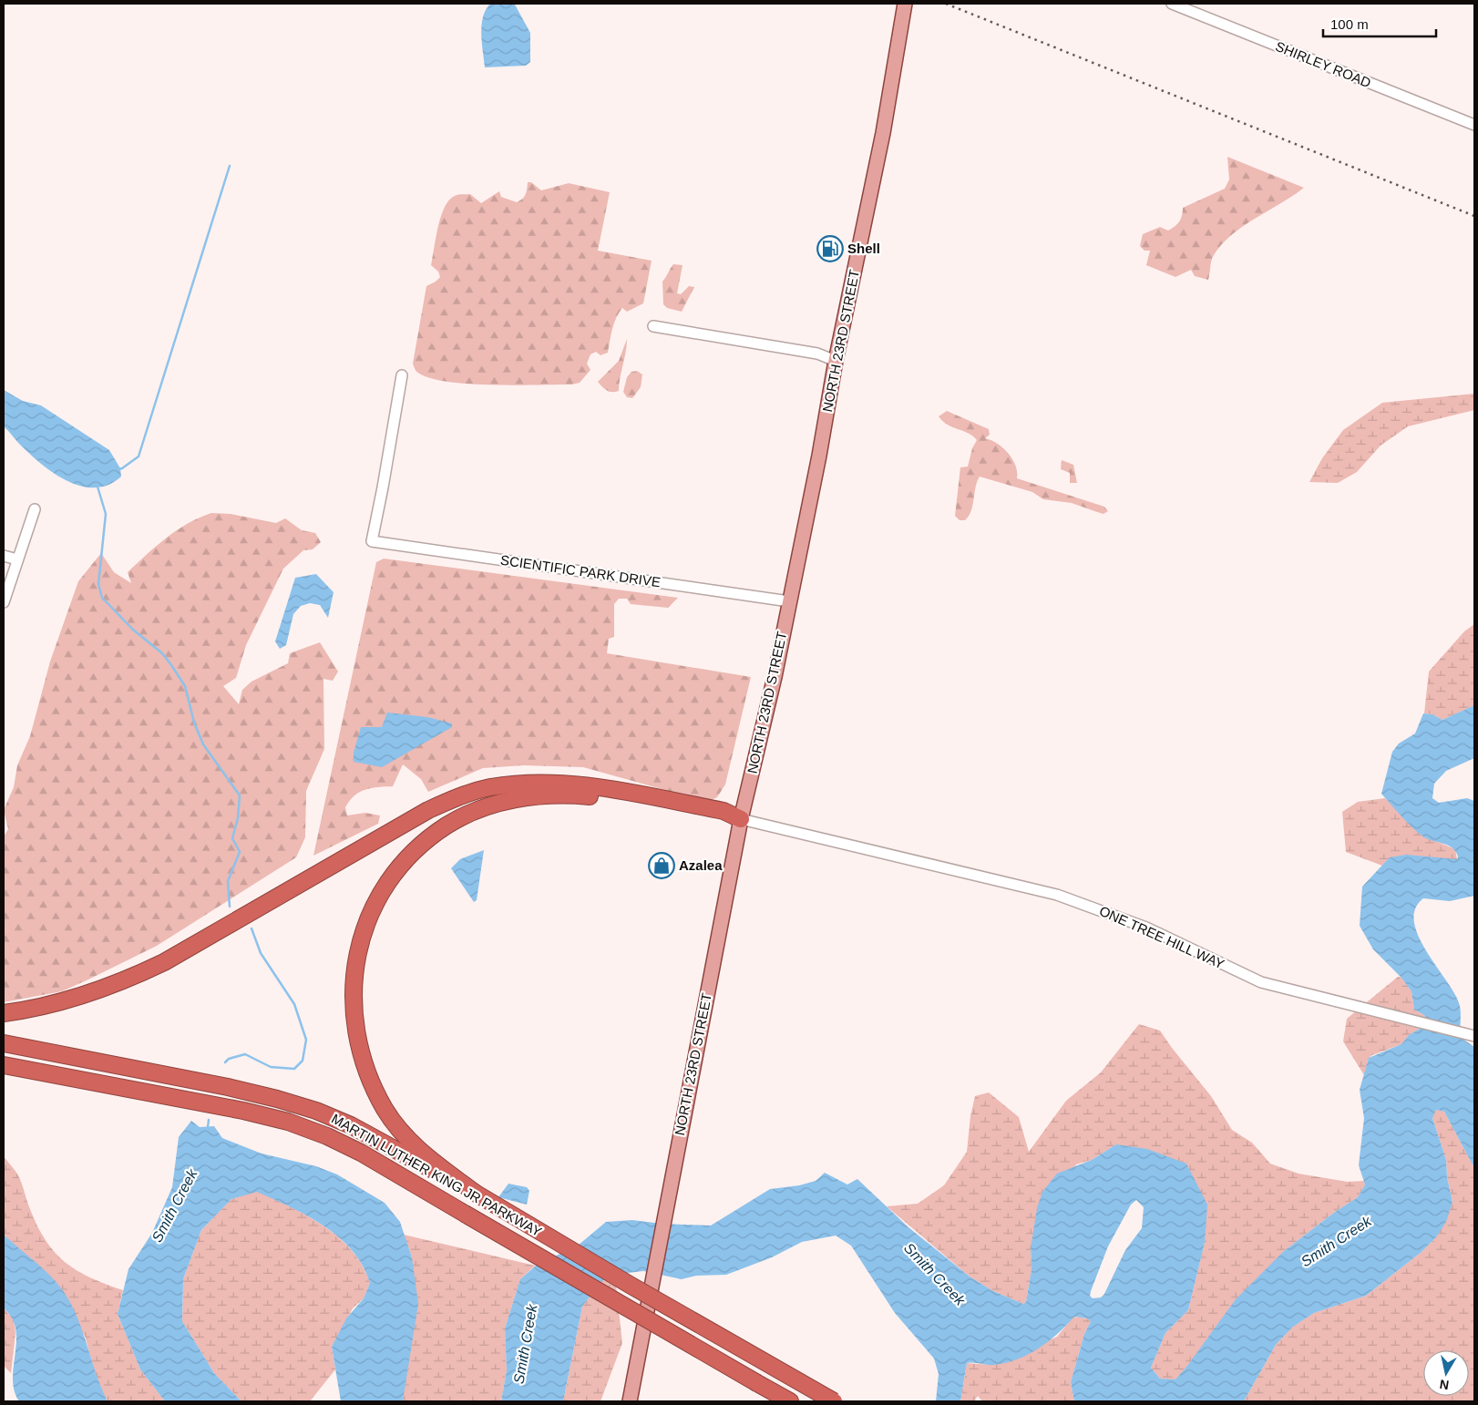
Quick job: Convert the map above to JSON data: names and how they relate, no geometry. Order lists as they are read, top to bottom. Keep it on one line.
{"streets":{"highway":["MARTIN LUTHER KING JR PARKWAY"],"main road":["NORTH 23RD STREET"],"street":["SHIRLEY ROAD","SCIENTIFIC PARK DRIVE","ONE TREE HILL WAY"]},"crossings":[["NORTH 23RD STREET","SCIENTIFIC PARK DRIVE"],["NORTH 23RD STREET","ONE TREE HILL WAY"]],"water":["Smith Creek"],"places":{"fuel station":["Shell"],"shop":["Azalea"]},"scale_bar":"100 m","north":"bottom"}
